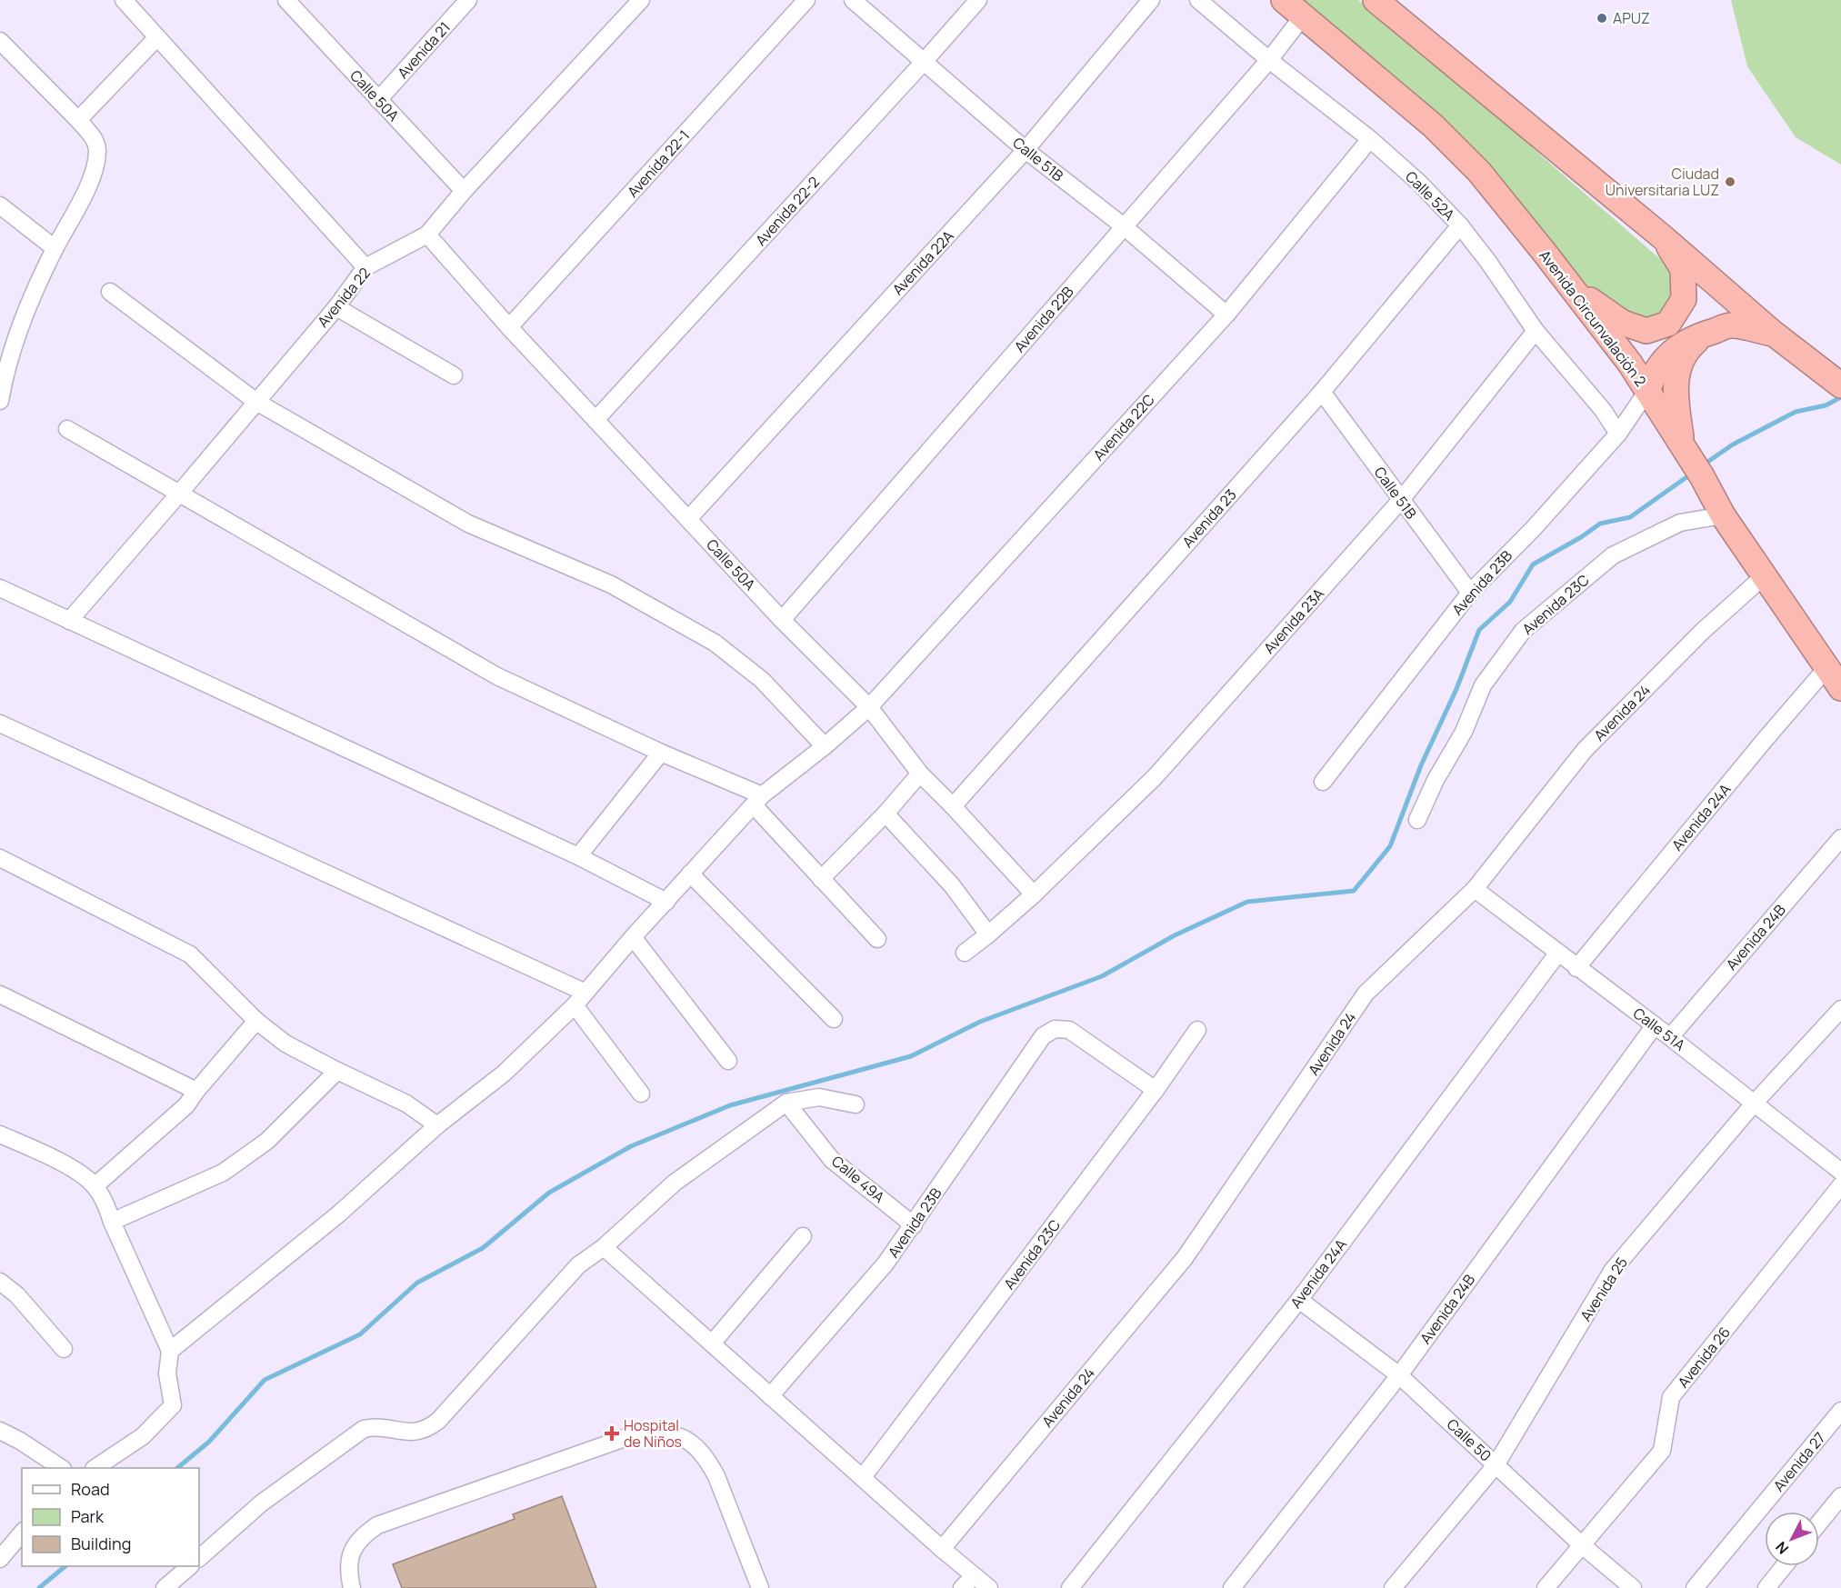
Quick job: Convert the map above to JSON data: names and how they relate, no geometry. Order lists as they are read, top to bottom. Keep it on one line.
{"streets":{"highway":["Avenida Circunvalación 2"],"street":["Avenida 21","Calle 50A","Calle 51B","Avenida 22-1","Calle 52A","Avenida 22-2","Avenida 22A","Avenida 22","Avenida 22B","Avenida 22C","Avenida 23","Avenida 23B","Avenida 23C","Avenida 23A","Avenida 24","Avenida 24A","Avenida 24B","Calle 51A","Calle 49A","Avenida 25","Avenida 26","Calle 50","Avenida 27"]},"crossings":[["Avenida 21","Calle 50A"],["Calle 50A","Avenida 22-1"],["Calle 50A","Avenida 22-2"],["Calle 50A","Avenida 22A"],["Calle 50A","Avenida 22"],["Calle 50A","Avenida 22B"],["Calle 50A","Avenida 22C"],["Calle 50A","Avenida 23"],["Calle 50A","Avenida 23A"],["Calle 51B","Avenida 22-2"],["Calle 51B","Avenida 22A"],["Calle 51B","Avenida 22B"],["Calle 51B","Avenida 22C"],["Calle 51B","Avenida 23"],["Calle 51B","Avenida 23B"],["Calle 51B","Avenida 23A"],["Calle 52A","Avenida 22B"],["Calle 52A","Avenida 22C"],["Calle 52A","Avenida 23"],["Calle 52A","Avenida 23B"],["Calle 52A","Avenida 23A"],["Avenida Circunvalación 2","Avenida 22B"],["Avenida Circunvalación 2","Avenida 23B"],["Avenida Circunvalación 2","Avenida 23C"],["Avenida Circunvalación 2","Avenida 24"],["Avenida Circunvalación 2","Avenida 24A"],["Avenida 23B","Avenida 23C"],["Avenida 23B","Calle 49A"],["Avenida 24","Calle 51A"],["Avenida 24A","Calle 51A"],["Avenida 24A","Calle 50"],["Avenida 24B","Calle 51A"],["Avenida 24B","Calle 50"],["Calle 51A","Avenida 25"],["Avenida 25","Calle 50"],["Avenida 26","Calle 50"]],"places":{"other":["APUZ","Ciudad Universitaria LUZ"],"health":["Hospital de Niños"]},"legend":["Road","Park","Building"],"north":"bottom left"}
